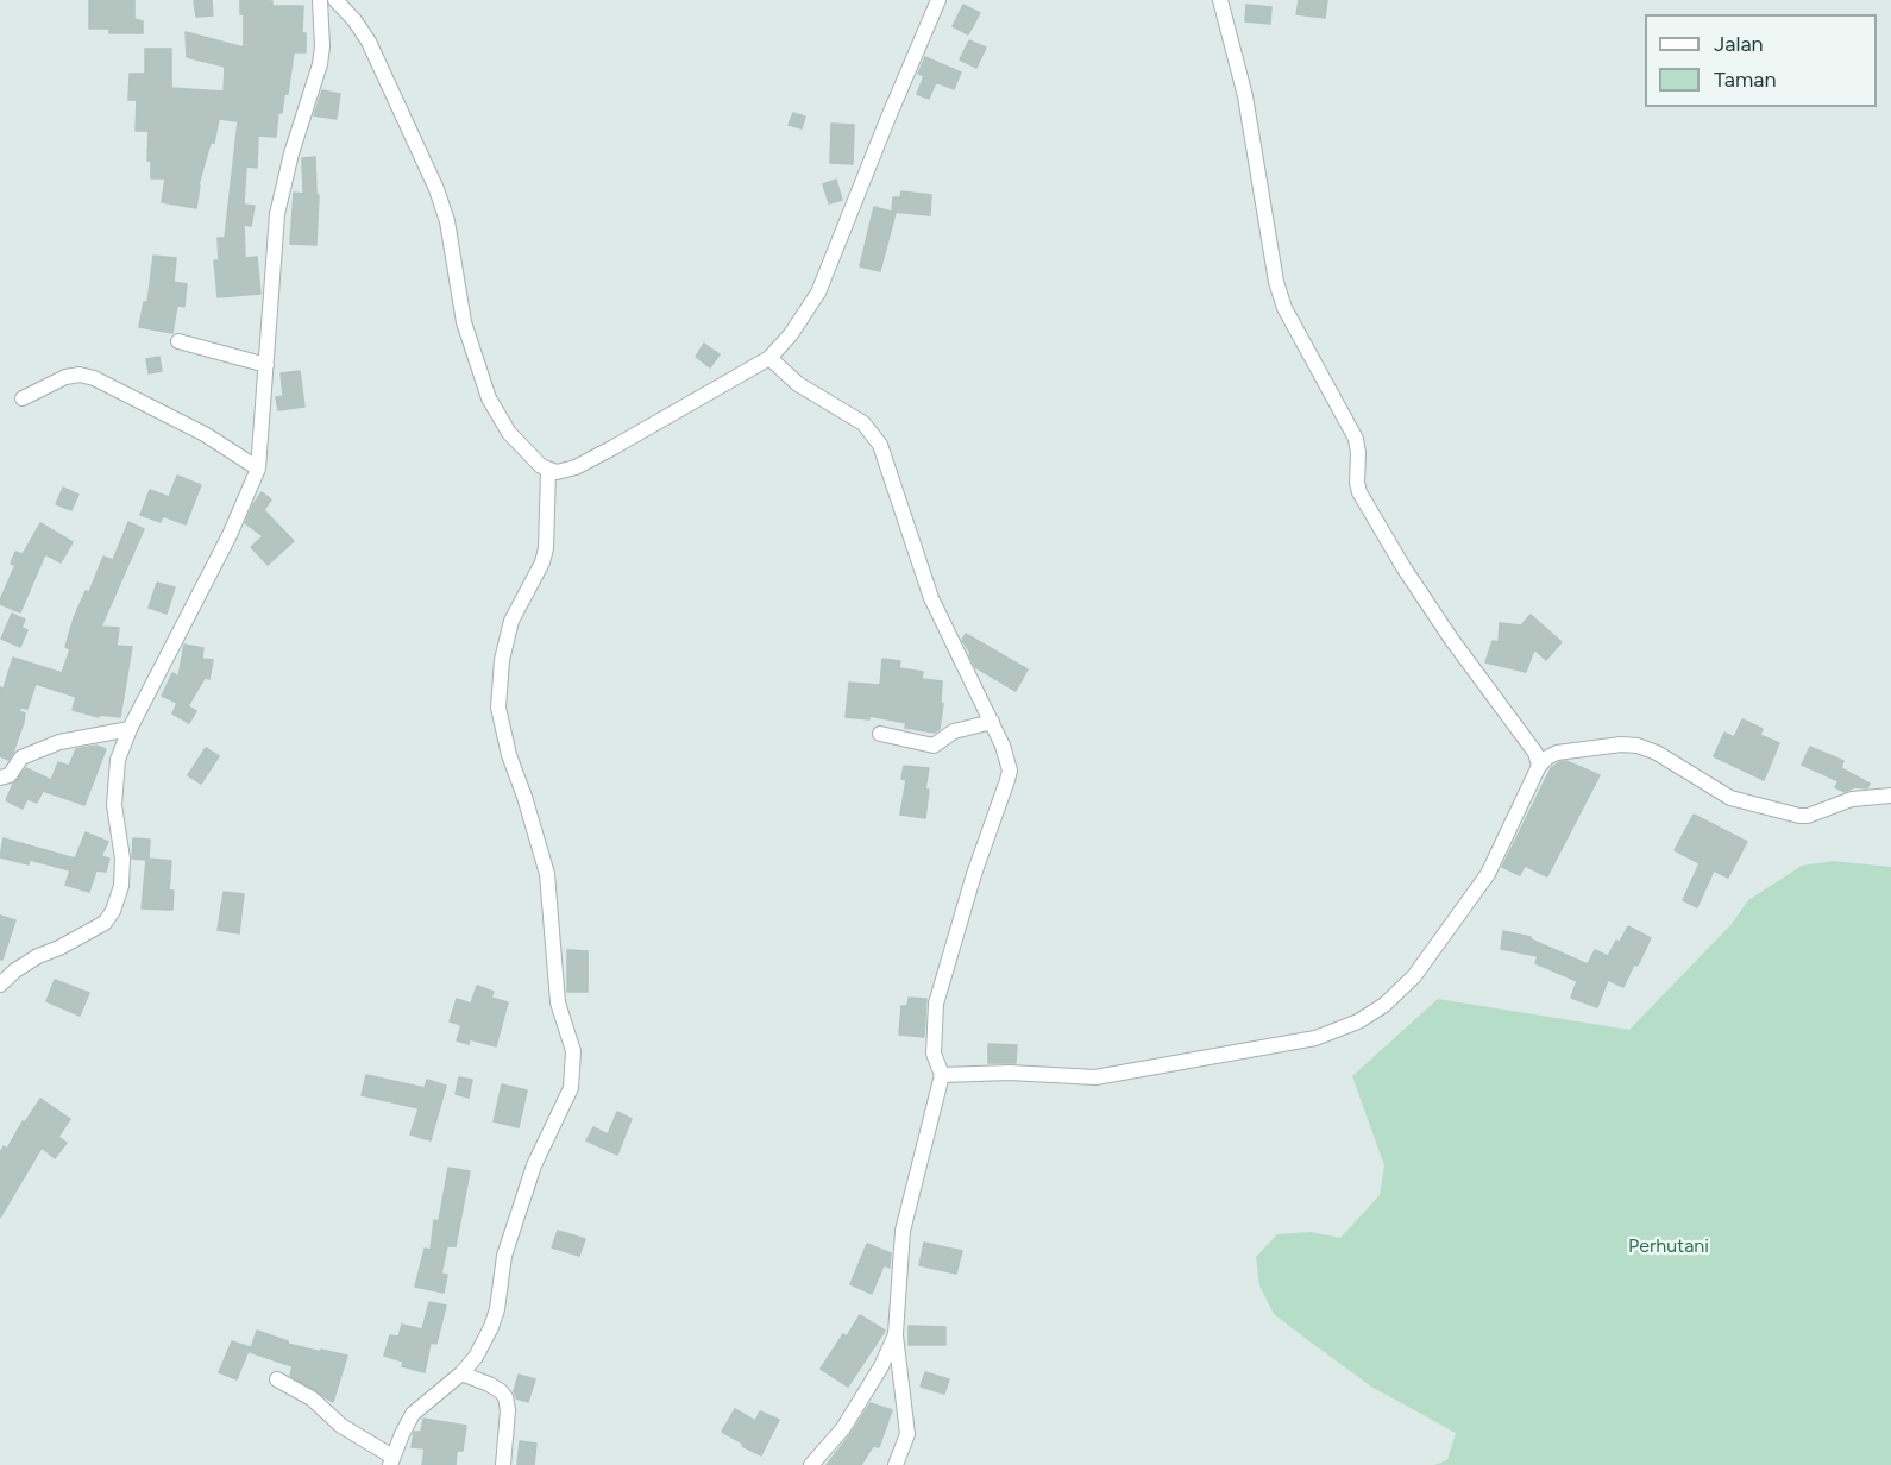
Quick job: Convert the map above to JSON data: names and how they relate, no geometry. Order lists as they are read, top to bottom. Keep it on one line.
{"parks":["Perhutani"],"legend":["Jalan","Taman"]}
